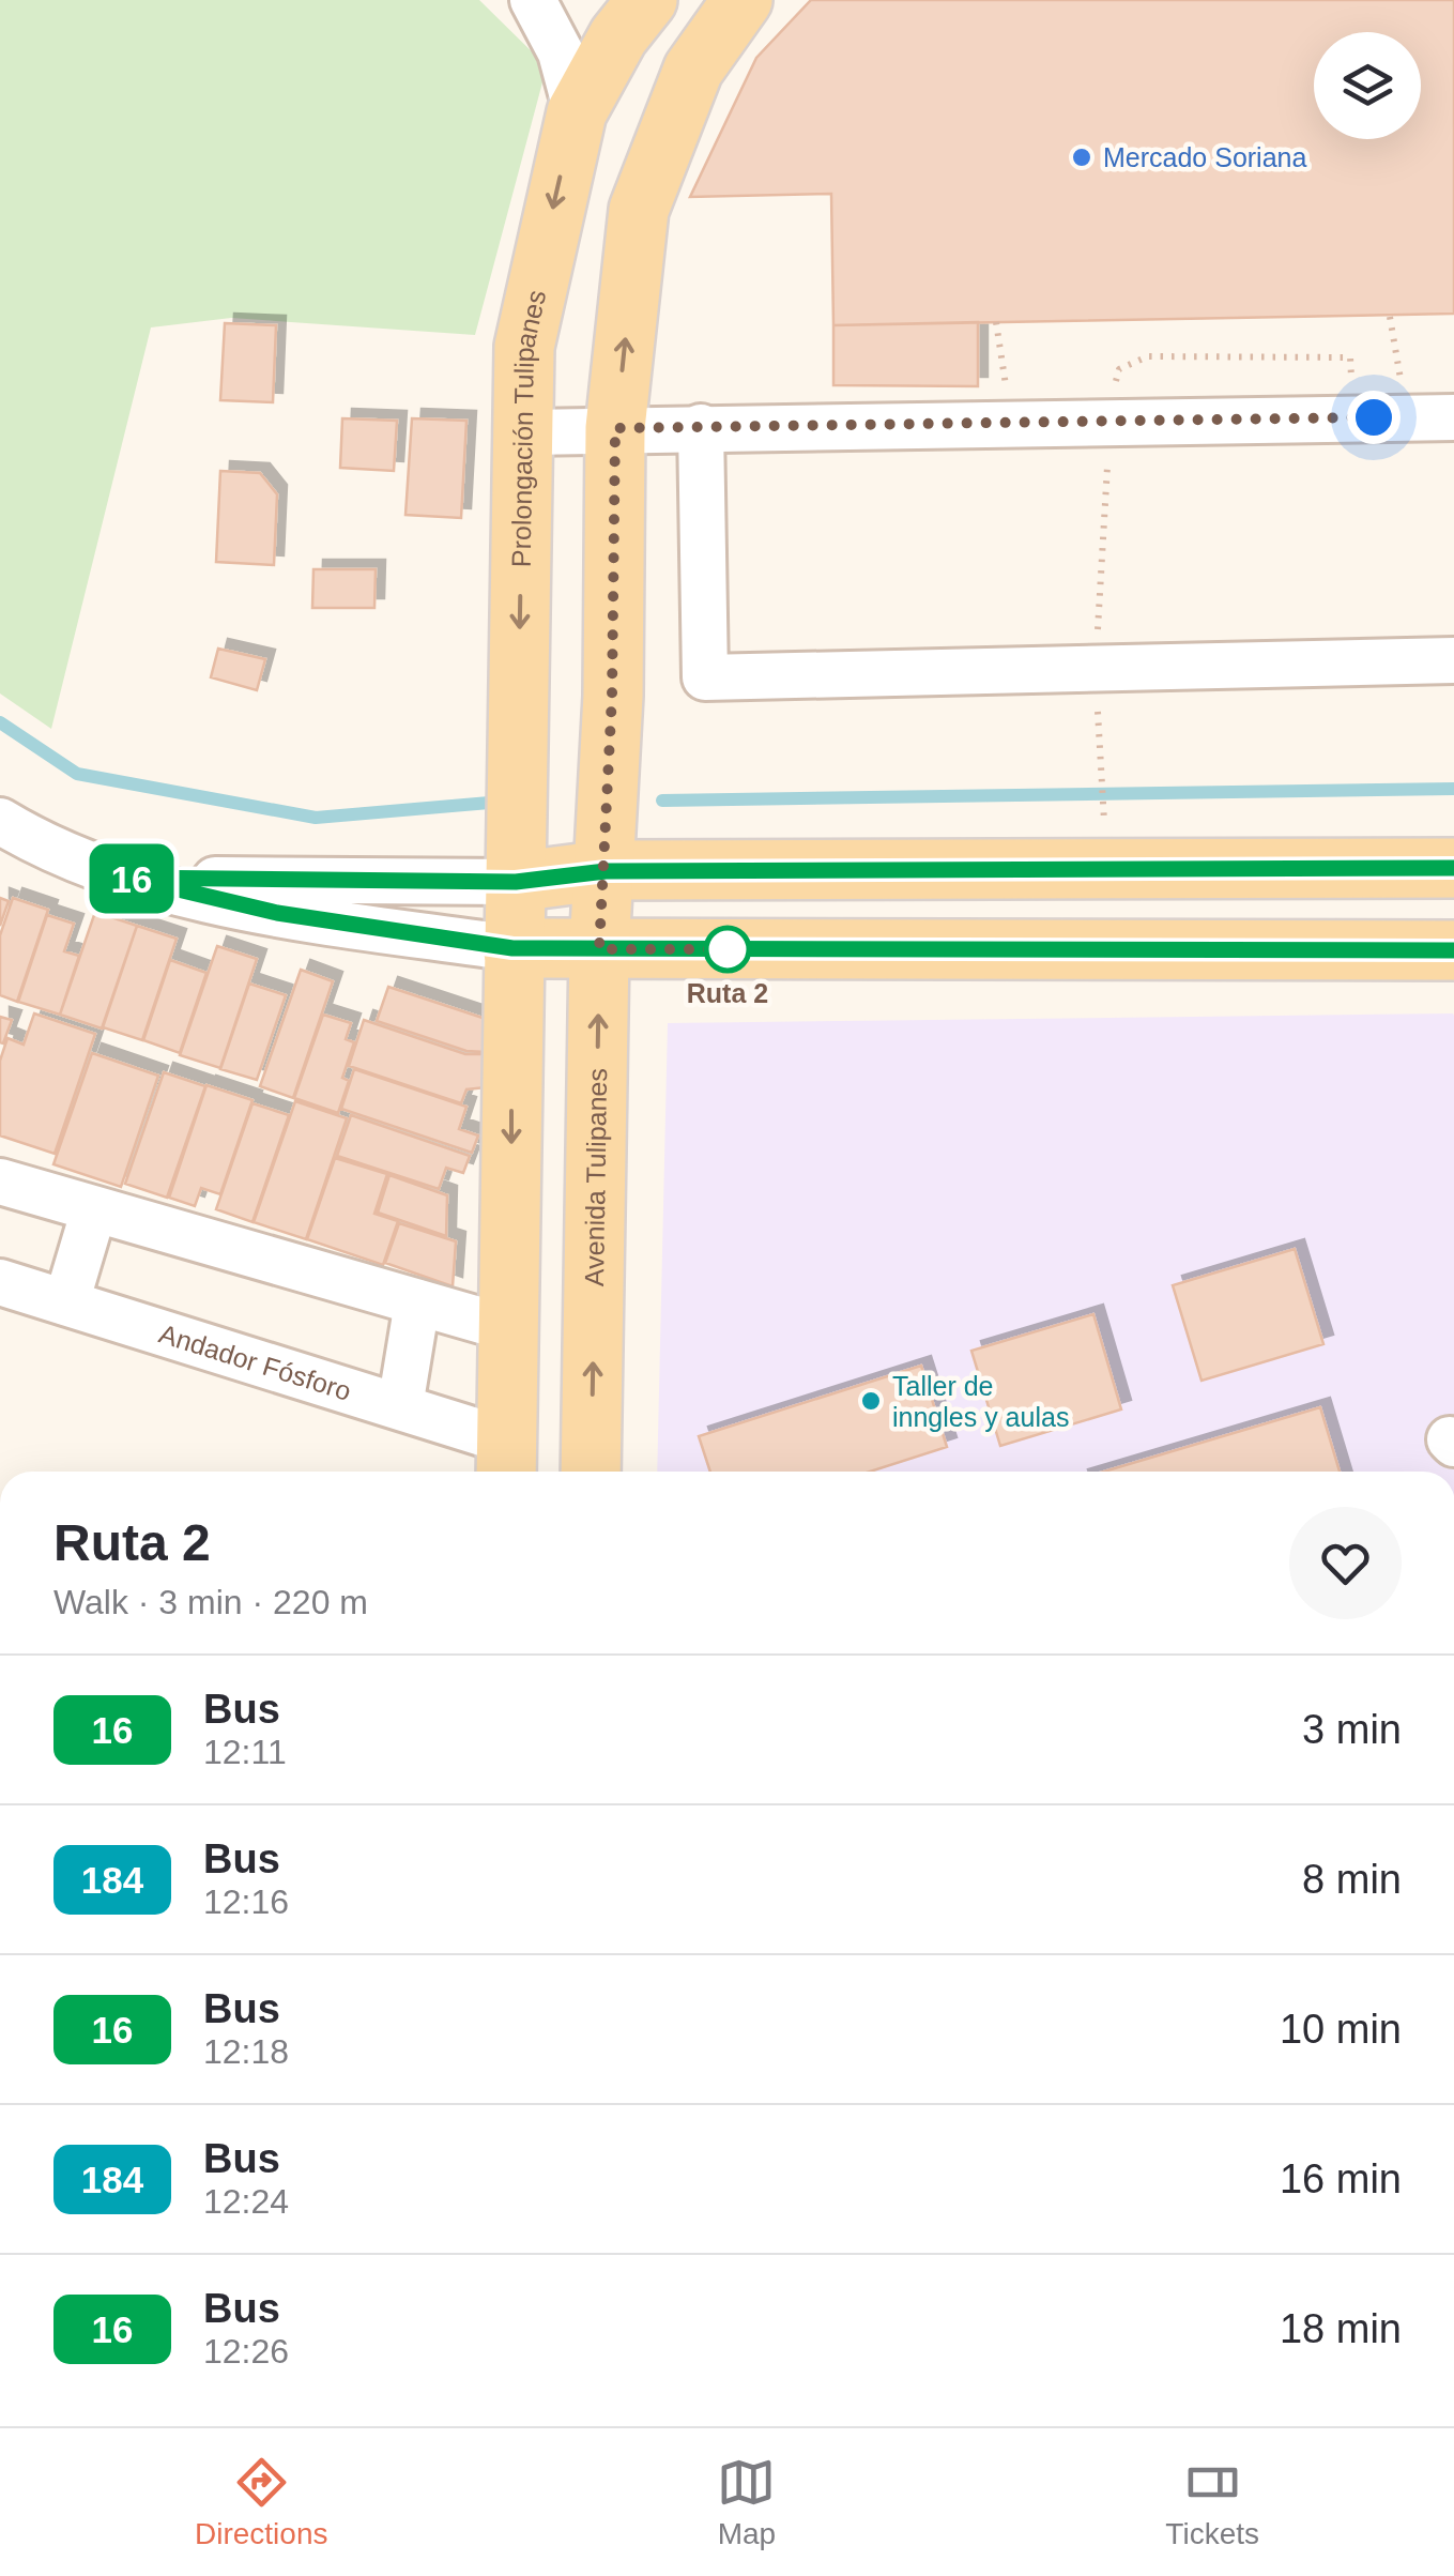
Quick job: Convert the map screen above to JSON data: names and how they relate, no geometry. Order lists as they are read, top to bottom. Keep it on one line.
{"streets":{"main road":["Prolongación Tulipanes","Avenida Tulipanes"],"street":["Andador Fósforo"]},"places":["Mercado Soriana","Ruta 2","Taller de inngles y aulas"],"lines":["bus line 16"],"page":{"on_map":"16","heading":["Ruta 2","Walk · 3 min · 220 m"],"list":[{"mark":"16","name":"Bus","note":"12:11","value":"3 min"},{"mark":"184","name":"Bus","note":"12:16","value":"8 min"},{"mark":"16","name":"Bus","note":"12:18","value":"10 min"},{"mark":"184","name":"Bus","note":"12:24","value":"16 min"},{"mark":"16","name":"Bus","note":"12:26","value":"18 min"}],"tabs":["Directions","Map","Tickets"]}}
